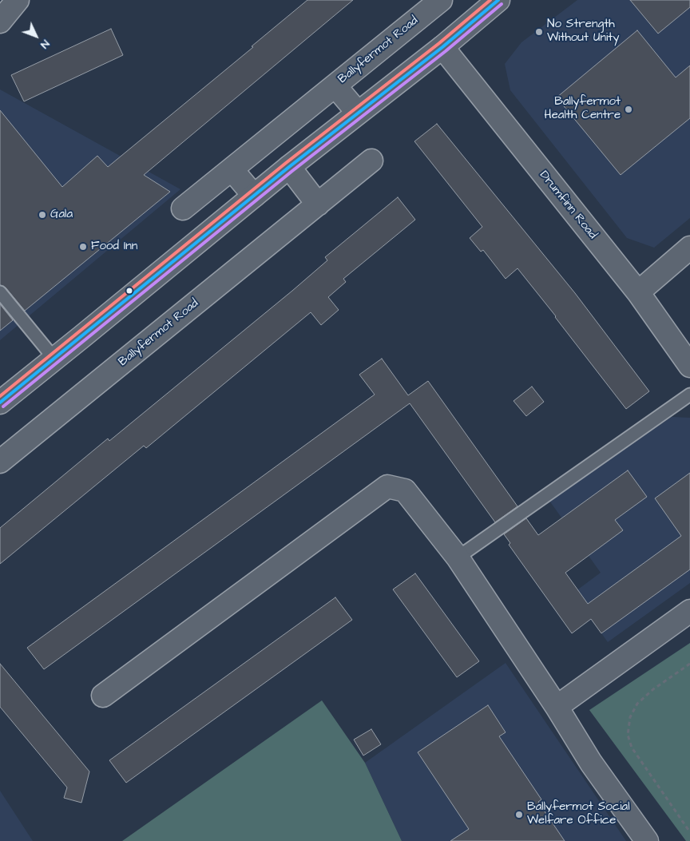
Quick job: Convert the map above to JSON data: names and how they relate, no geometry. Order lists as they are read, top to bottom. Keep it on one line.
{"streets":{"street":["Ballyfermot Road","Drumfinn Road"]},"places":["No Strength Without Unity","Ballyfermot Health Centre","Gala","Food Inn","Ballyfermot Social Welfare Office"],"north":"bottom right"}
